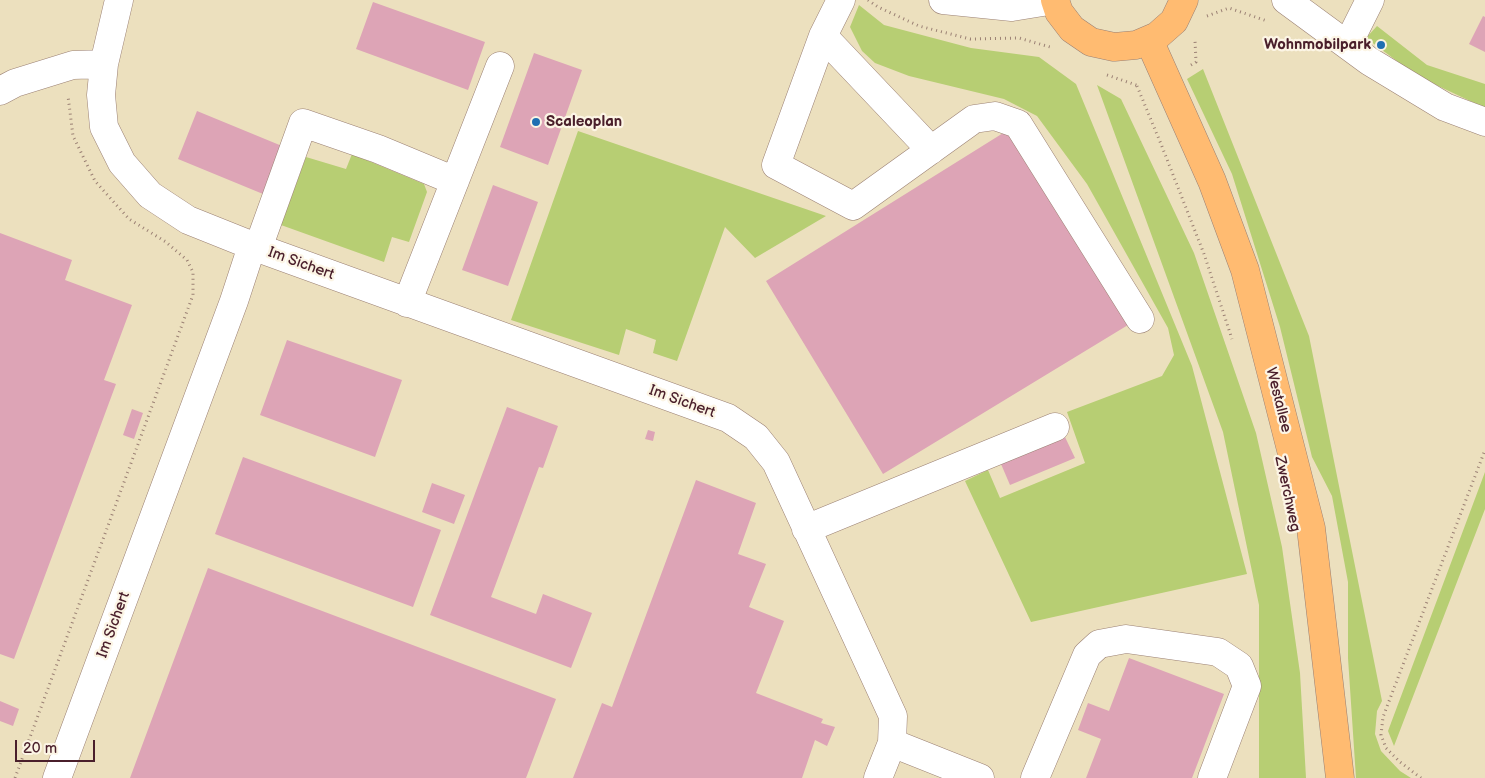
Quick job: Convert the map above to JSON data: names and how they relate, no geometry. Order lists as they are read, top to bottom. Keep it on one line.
{"streets":{"main road":["Westallee"],"street":["Im Sichert"]},"places":["Wohnmobilpark","Scaleoplan"],"scale_bar":"20 m"}
